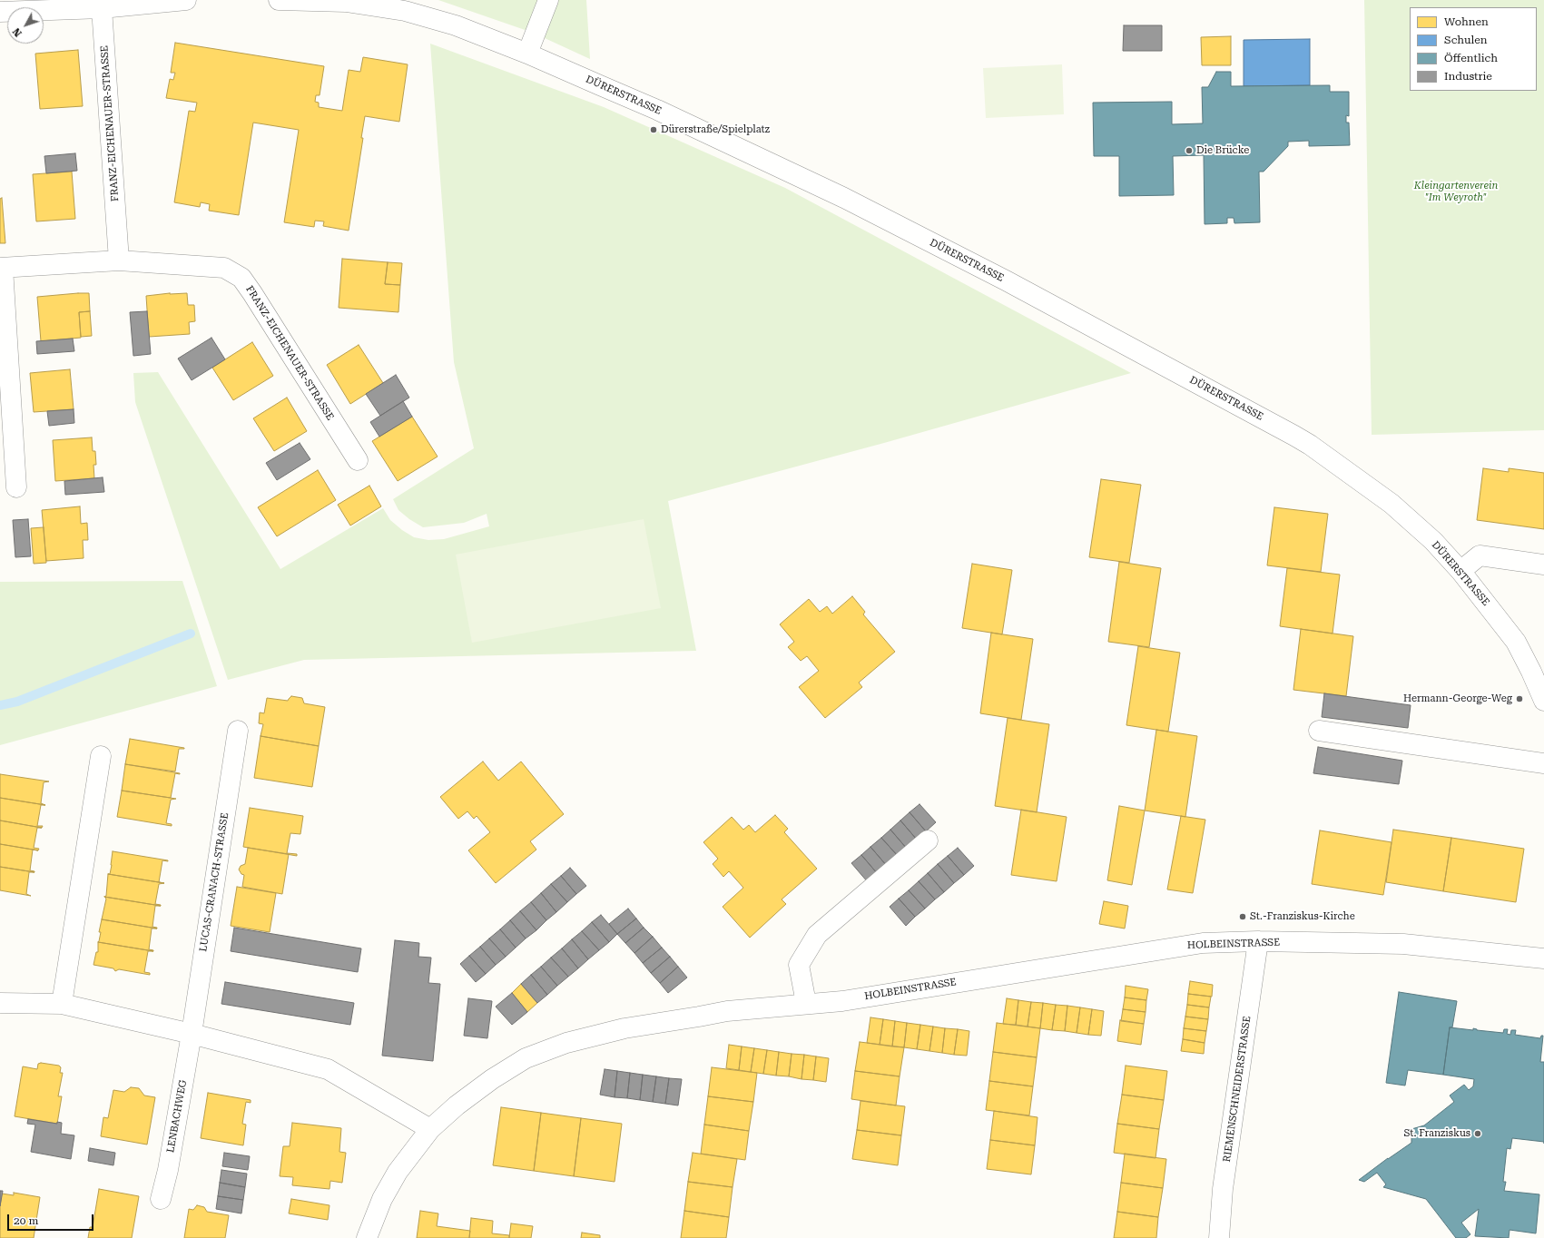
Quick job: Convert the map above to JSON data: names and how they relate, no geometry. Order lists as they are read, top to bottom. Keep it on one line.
{"streets":{"street":["DÜRERSTRASSE","FRANZ-EICHENAUER-STRASSE","LUCAS-CRANACH-STRASSE","HOLBEINSTRASSE","RIEMENSCHNEIDERSTRASSE","LENBACHWEG"]},"crossings":[["LUCAS-CRANACH-STRASSE","LENBACHWEG"],["HOLBEINSTRASSE","RIEMENSCHNEIDERSTRASSE"]],"parks":["Kleingartenverein \"Im Weyroth\""],"places":["Dürerstraße/Spielplatz","Die Brücke","Hermann-George-Weg","St.-Franziskus-Kirche","St. Franziskus"],"legend":["Wohnen","Schulen","Öffentlich","Industrie"],"scale_bar":"20 m","north":"bottom left"}
